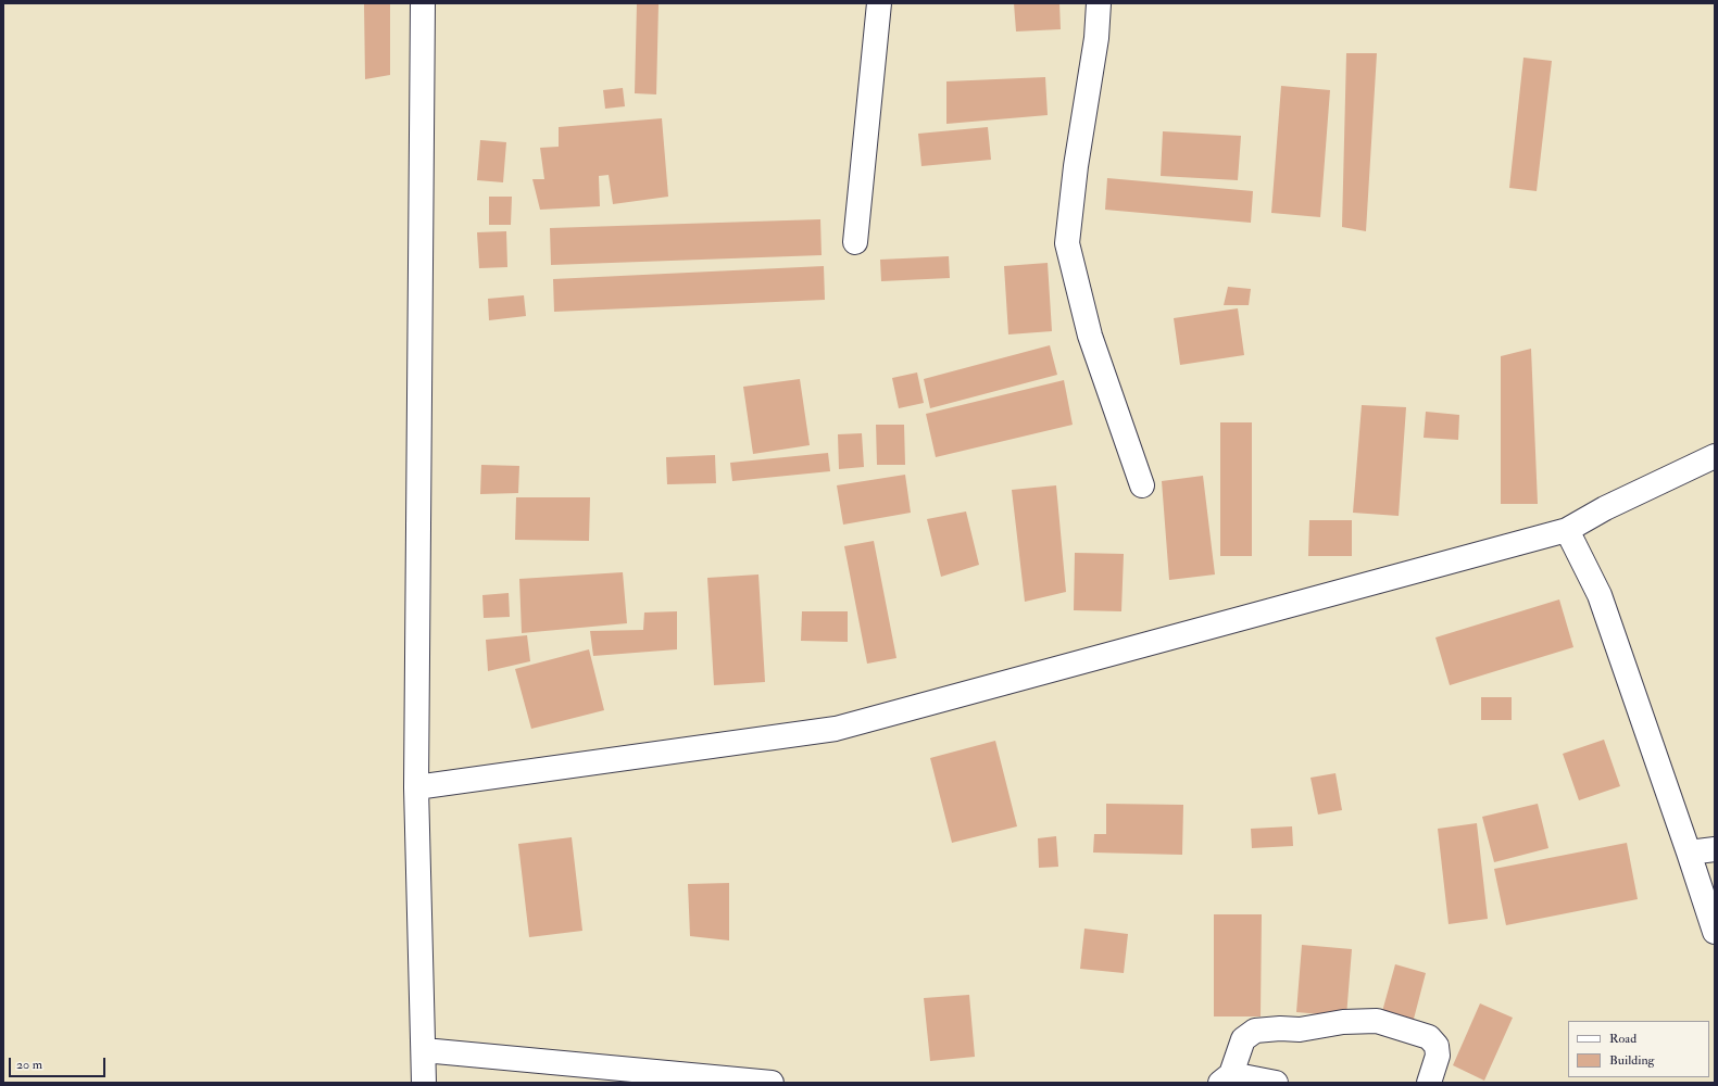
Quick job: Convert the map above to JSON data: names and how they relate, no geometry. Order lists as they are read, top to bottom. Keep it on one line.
{"legend":["Road","Building"],"scale_bar":"20 m"}
